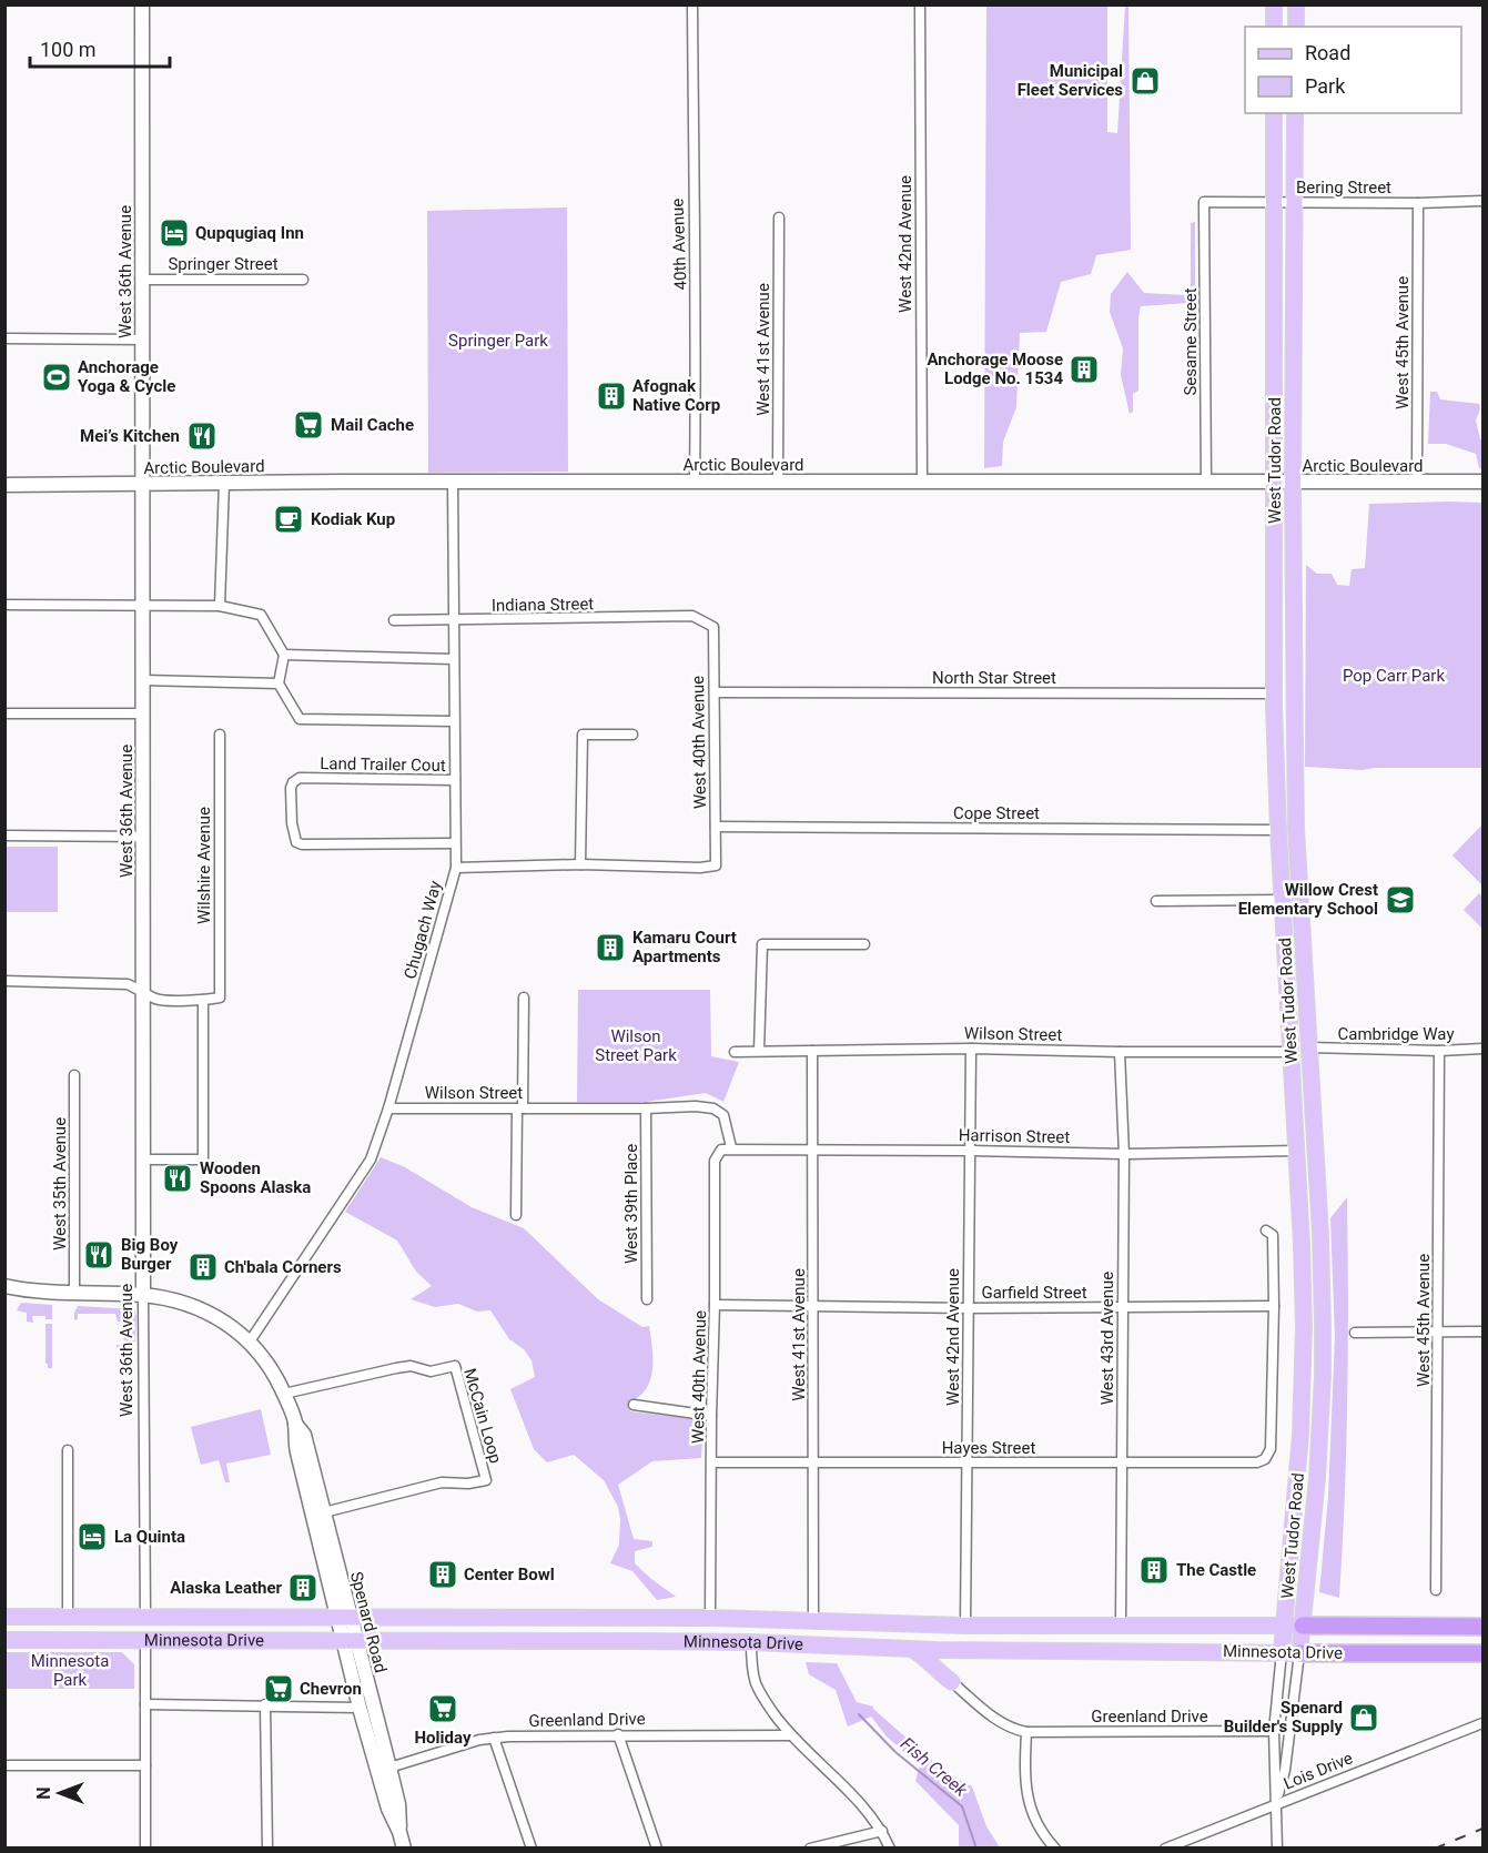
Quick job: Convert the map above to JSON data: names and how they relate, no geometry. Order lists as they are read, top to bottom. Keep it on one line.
{"streets":{"highway":["Minnesota Drive"],"main road":["West 36th Avenue","West Tudor Road","Arctic Boulevard","Spenard Road"],"street":["Bering Street","40th Avenue","West 42nd Avenue","Springer Street","Sesame Street","West 45th Avenue","West 41st Avenue","Indiana Street","North Star Street","West 40th Avenue","Land Trailer Cout","Cope Street","Wilshire Avenue","Chugach Way","Wilson Street","Cambridge Way","Harrison Street","West 35th Avenue","West 39th Place","Garfield Street","West 43rd Avenue","McCain Loop","Hayes Street","Greenland Drive","Lois Drive"]},"crossings":[["Bering Street","Sesame Street"],["Bering Street","West 45th Avenue"],["Bering Street","West Tudor Road"],["40th Avenue","Arctic Boulevard"],["West 42nd Avenue","Arctic Boulevard"],["West 42nd Avenue","Wilson Street"],["West 42nd Avenue","Harrison Street"],["West 42nd Avenue","Garfield Street"],["West 42nd Avenue","Hayes Street"],["West 42nd Avenue","Minnesota Drive"],["Springer Street","West 36th Avenue"],["West 36th Avenue","Arctic Boulevard"],["West 36th Avenue","Spenard Road"],["West 36th Avenue","Minnesota Drive"],["Sesame Street","Arctic Boulevard"],["West 45th Avenue","Arctic Boulevard"],["West 45th Avenue","Cambridge Way"],["West 41st Avenue","Arctic Boulevard"],["West 41st Avenue","Wilson Street"],["West 41st Avenue","Harrison Street"],["West 41st Avenue","Garfield Street"],["West 41st Avenue","Hayes Street"],["West 41st Avenue","Minnesota Drive"],["West Tudor Road","Arctic Boulevard"],["West Tudor Road","North Star Street"],["West Tudor Road","Cope Street"],["West Tudor Road","Wilson Street"],["West Tudor Road","Cambridge Way"],["West Tudor Road","Harrison Street"],["West Tudor Road","Minnesota Drive"],["West Tudor Road","Greenland Drive"],["West Tudor Road","Lois Drive"],["Arctic Boulevard","Chugach Way"],["Indiana Street","West 40th Avenue"],["Indiana Street","Chugach Way"],["North Star Street","West 40th Avenue"],["West 40th Avenue","Cope Street"],["West 40th Avenue","Wilson Street"],["West 40th Avenue","Harrison Street"],["West 40th Avenue","Garfield Street"],["West 40th Avenue","Hayes Street"],["West 40th Avenue","Minnesota Drive"],["Land Trailer Cout","Chugach Way"],["Chugach Way","Wilson Street"],["Chugach Way","Spenard Road"],["Wilson Street","Harrison Street"],["Wilson Street","West 39th Place"],["Wilson Street","West 43rd Avenue"],["Harrison Street","West 43rd Avenue"],["West 35th Avenue","Spenard Road"],["Garfield Street","West 43rd Avenue"],["Garfield Street","Hayes Street"],["West 43rd Avenue","Hayes Street"],["West 43rd Avenue","Minnesota Drive"],["McCain Loop","Spenard Road"],["Spenard Road","Minnesota Drive"],["Spenard Road","Greenland Drive"]],"water":["Fish Creek"],"parks":["Springer Park","Pop Carr Park","Wilson Street Park","Minnesota Park"],"places":{"shop":["Municipal Fleet Services","Spenard Builder's Supply"],"hotel":["Qupqugiaq Inn","La Quinta"],"building":["Anchorage Moose Lodge No. 1534","Afognak Native Corp","Kamaru Court Apartments","Ch'bala Corners","The Castle","Center Bowl","Alaska Leather"],"sports":["Anchorage Yoga & Cycle"],"supermarket":["Mail Cache","Chevron","Holiday"],"restaurant":["Mei’s Kitchen","Wooden Spoons Alaska","Big Boy Burger"],"cafe":["Kodiak Kup"],"school or university":["Willow Crest Elementary School"]},"legend":["Road","Park"],"scale_bar":"100 m","north":"left"}
